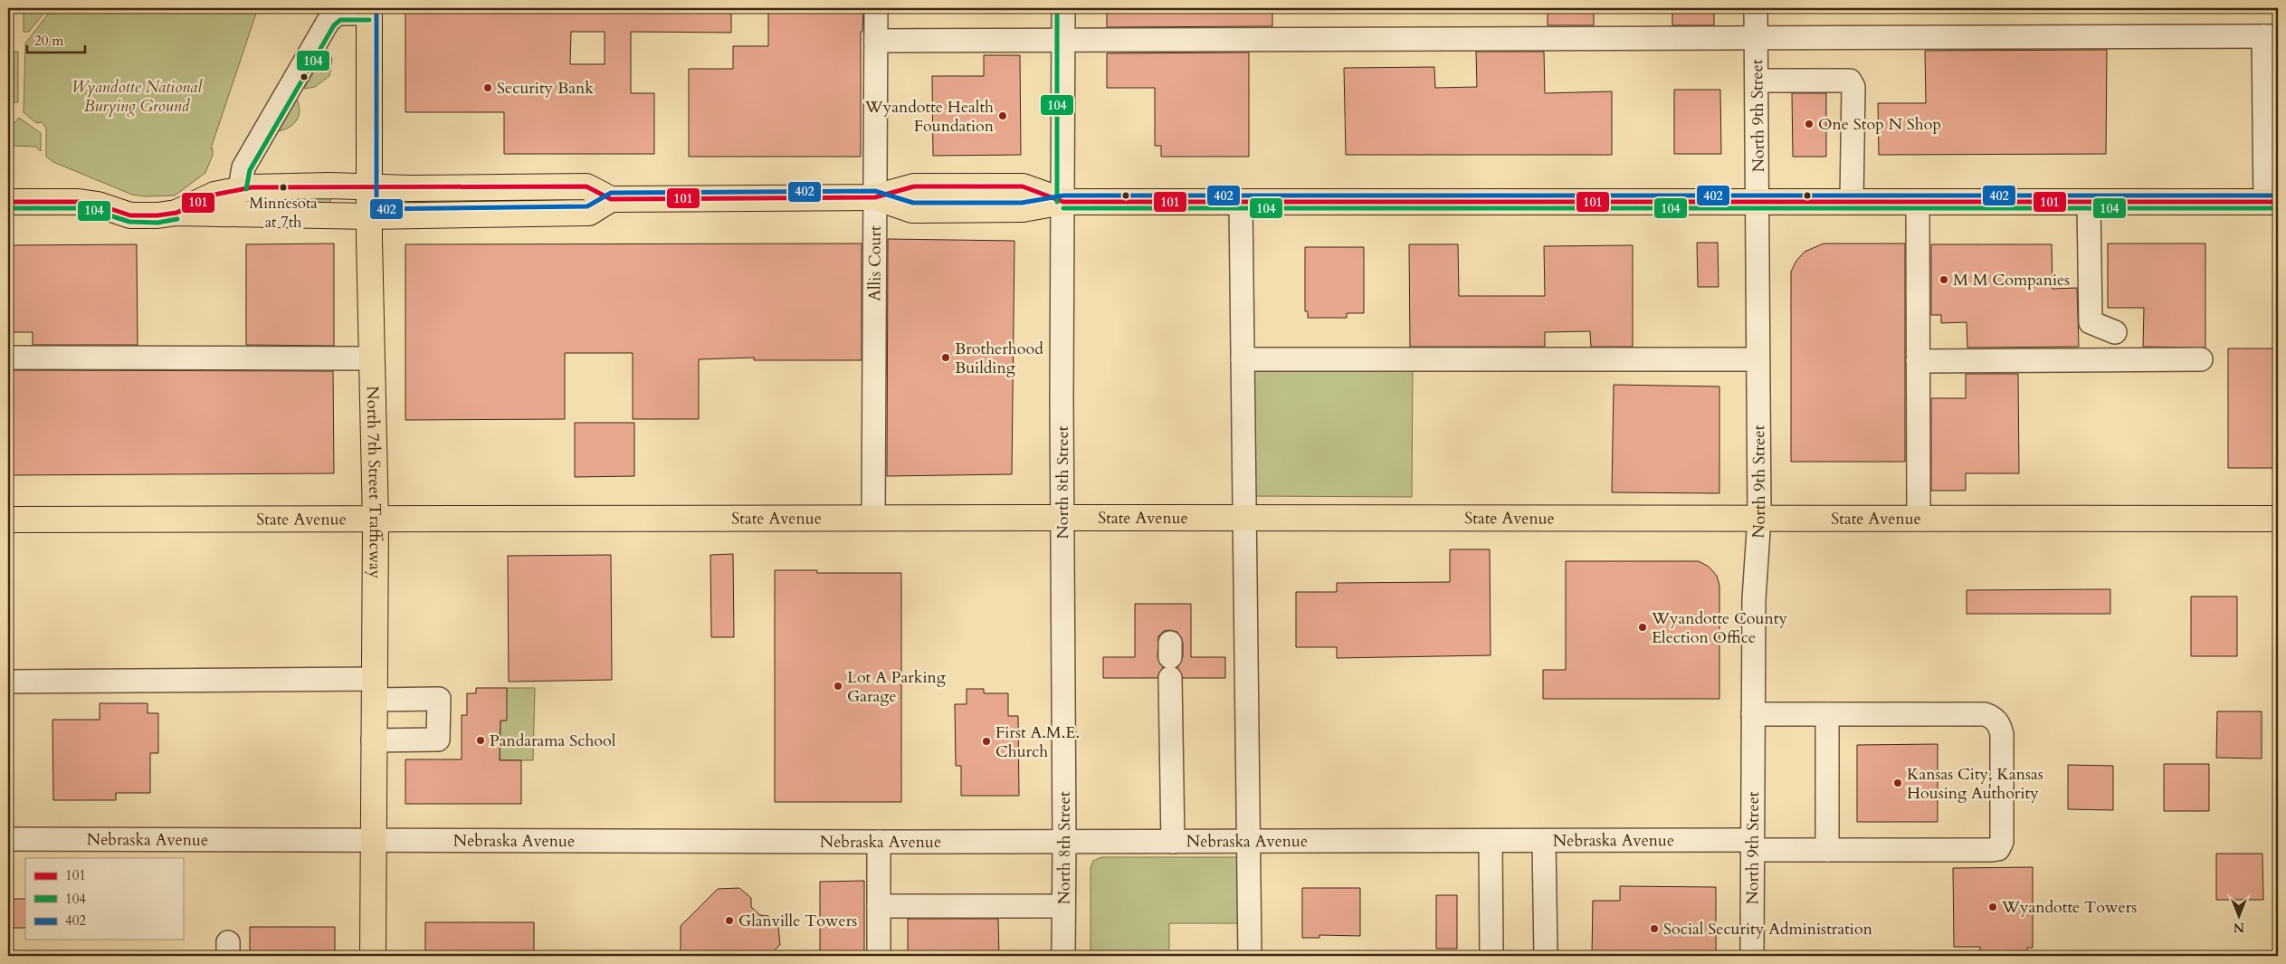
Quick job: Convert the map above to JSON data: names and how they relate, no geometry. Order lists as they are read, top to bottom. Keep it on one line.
{"streets":{"main road":["North 7th Street Trafficway","State Avenue"],"street":["North 9th Street","Allis Court","North 8th Street","Nebraska Avenue"]},"crossings":[["North 9th Street","State Avenue"],["North 9th Street","Nebraska Avenue"],["Allis Court","State Avenue"],["North 7th Street Trafficway","State Avenue"],["North 7th Street Trafficway","Nebraska Avenue"],["North 8th Street","State Avenue"],["North 8th Street","Nebraska Avenue"]],"parks":["Wyandotte National Burying Ground"],"places":["Security Bank","Wyandotte Health Foundation","One Stop N Shop","Minnesota at 7th","M M Companies","Brotherhood Building","Wyandotte County Election Office","Lot A Parking Garage","Pandarama School","First A.M.E. Church","Kansas City, Kansas Housing Authority","Wyandotte Towers","Glanville Towers","Social Security Administration"],"lines":["transit line 104","transit line 402","transit line 101"],"legend":["101","104","402"],"scale_bar":"20 m","north":"bottom"}
